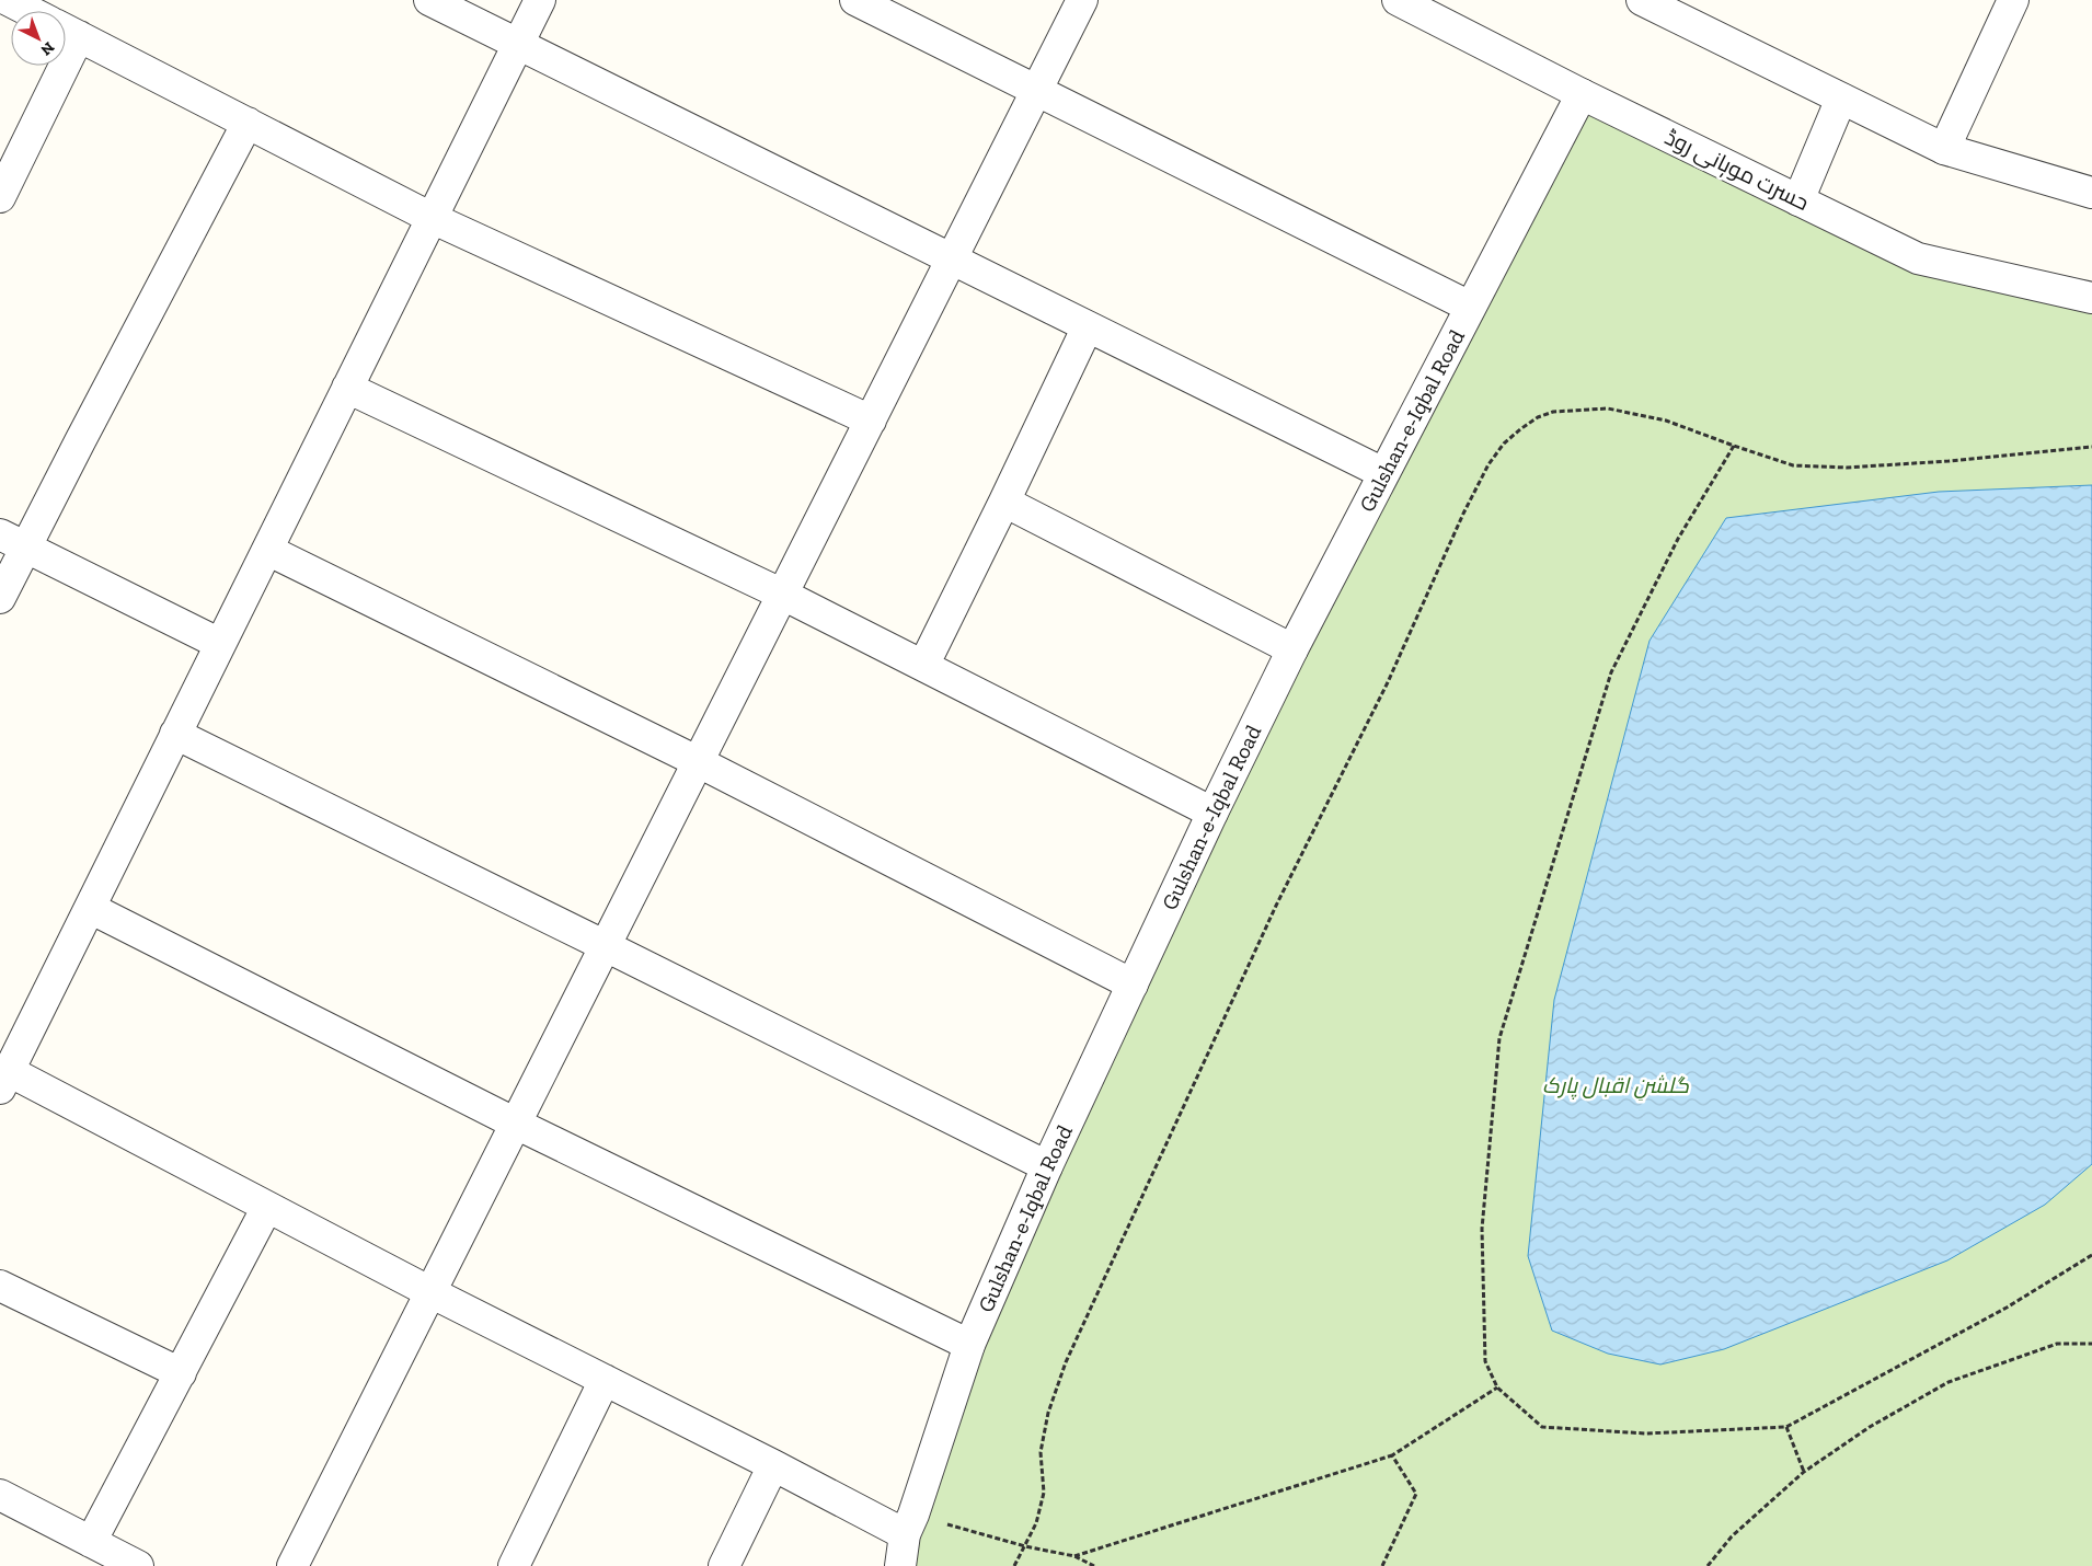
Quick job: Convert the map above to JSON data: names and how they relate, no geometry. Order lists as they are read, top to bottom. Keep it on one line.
{"streets":{"street":["حسرت موہانی روڈ","Gulshan-e-Iqbal Road"]},"crossings":[["حسرت موہانی روڈ","Gulshan-e-Iqbal Road"]],"parks":["گلشنِ اقبال پارک"],"north":"bottom right"}
